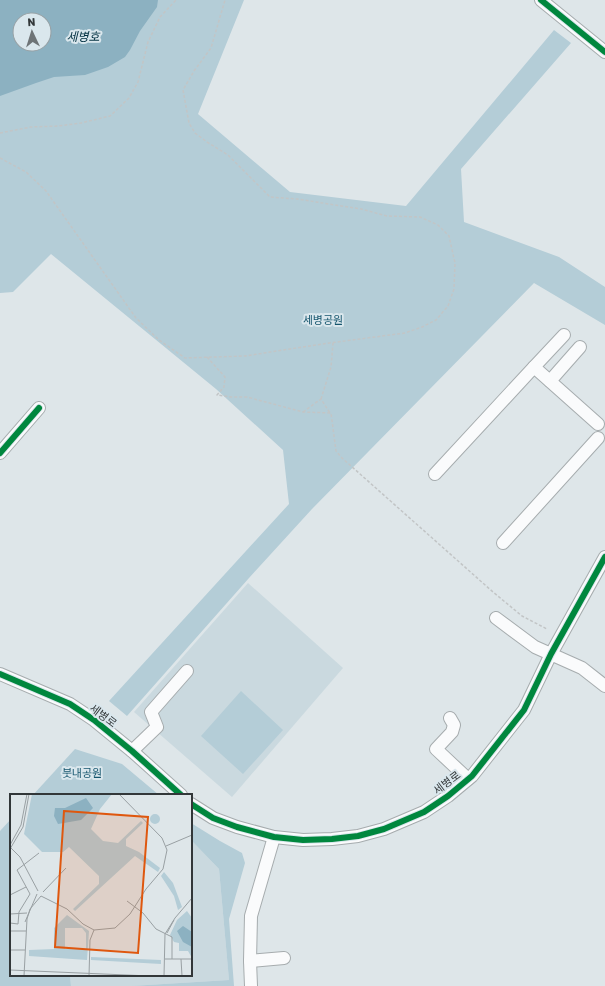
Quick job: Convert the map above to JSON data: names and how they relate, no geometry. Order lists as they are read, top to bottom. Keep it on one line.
{"streets":{"street":["세병로"]},"water":["세병호"],"parks":["세병공원","붓내공원"],"north":"top"}
